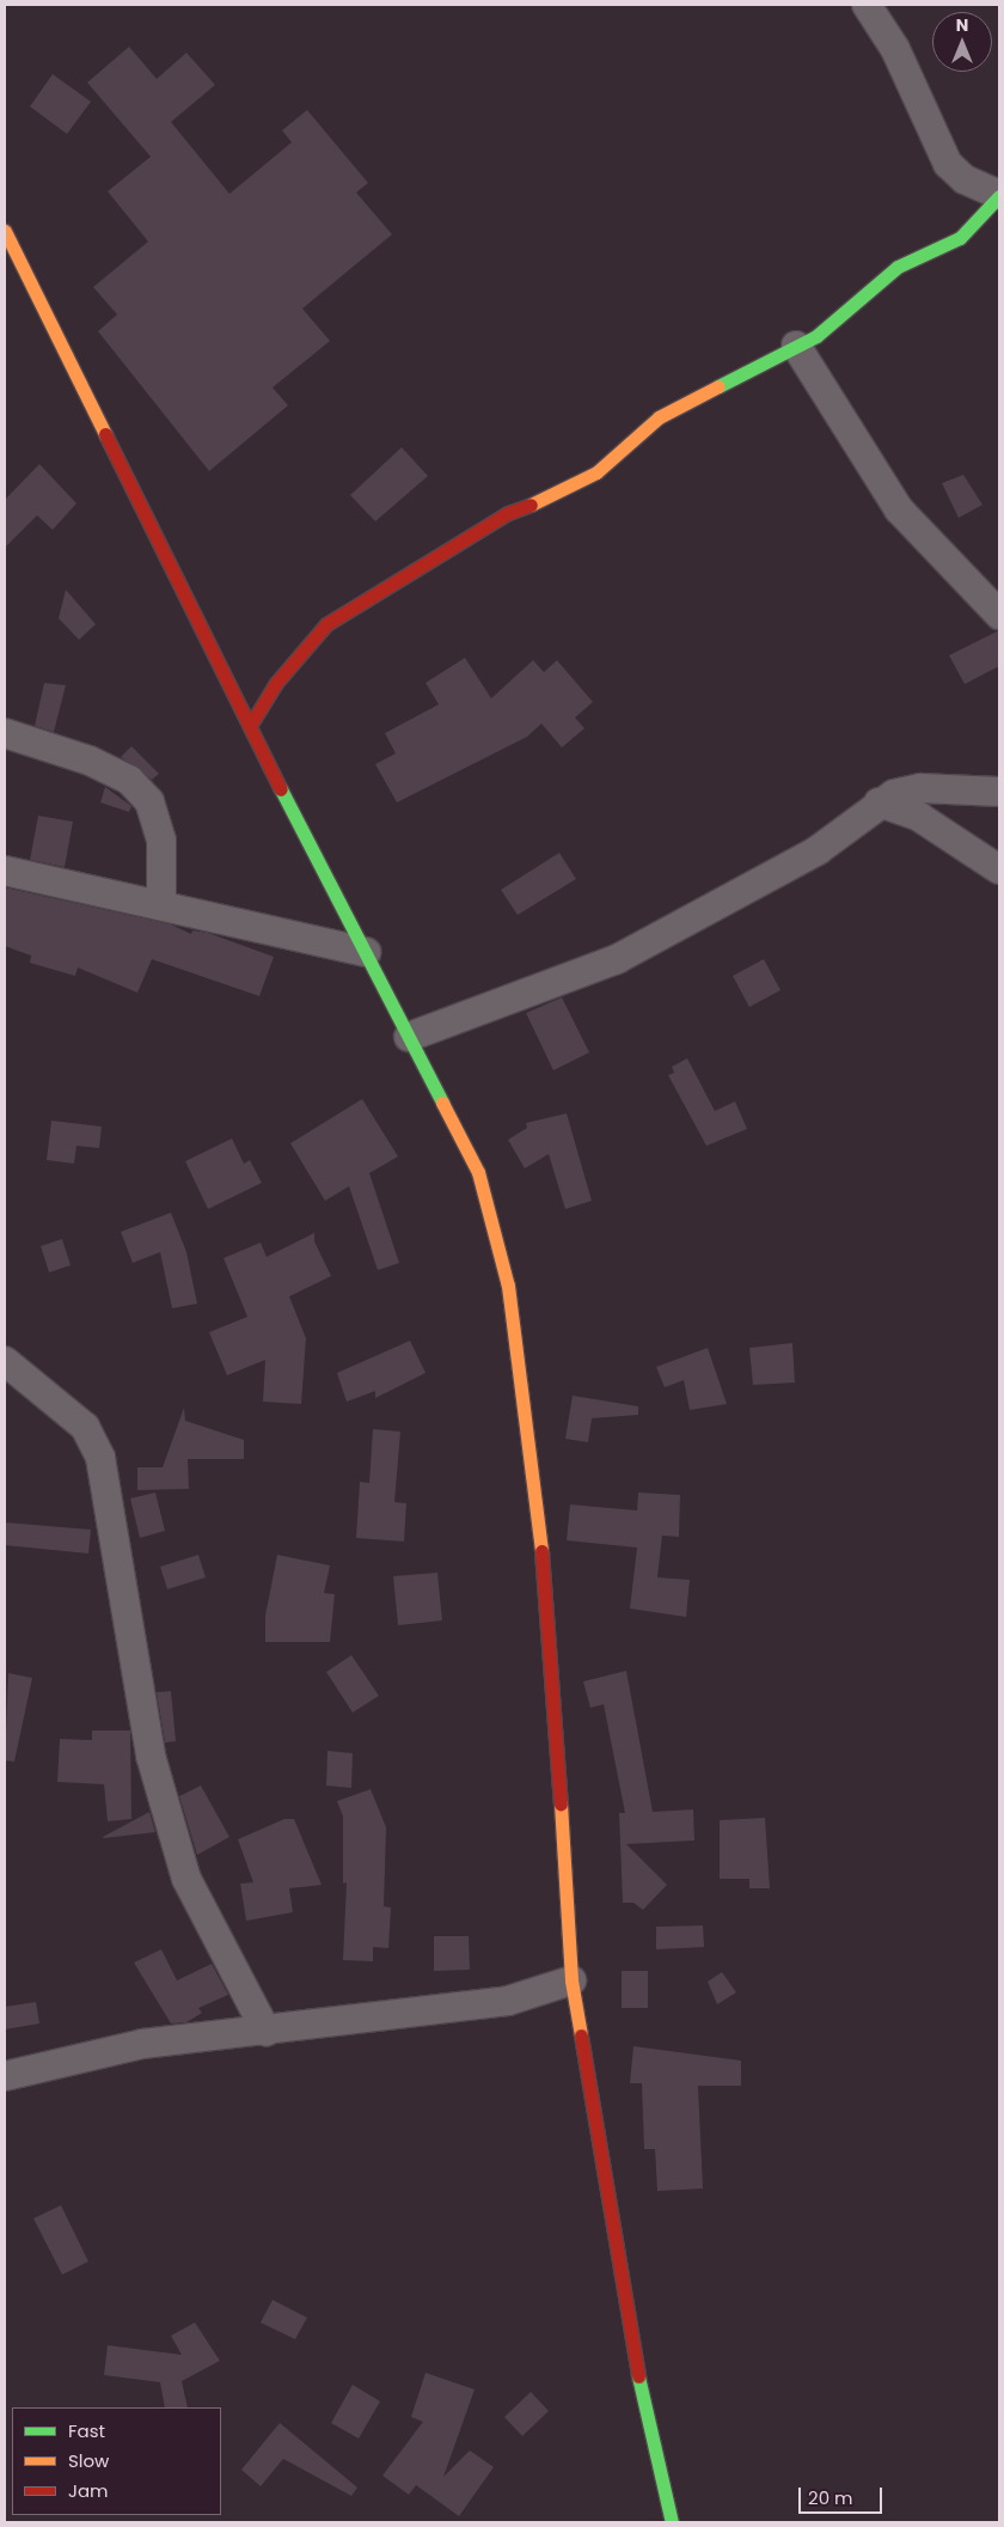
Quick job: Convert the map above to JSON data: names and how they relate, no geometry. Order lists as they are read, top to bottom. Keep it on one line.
{"legend":["Fast","Slow","Jam"],"scale_bar":"20 m","north":"top"}
